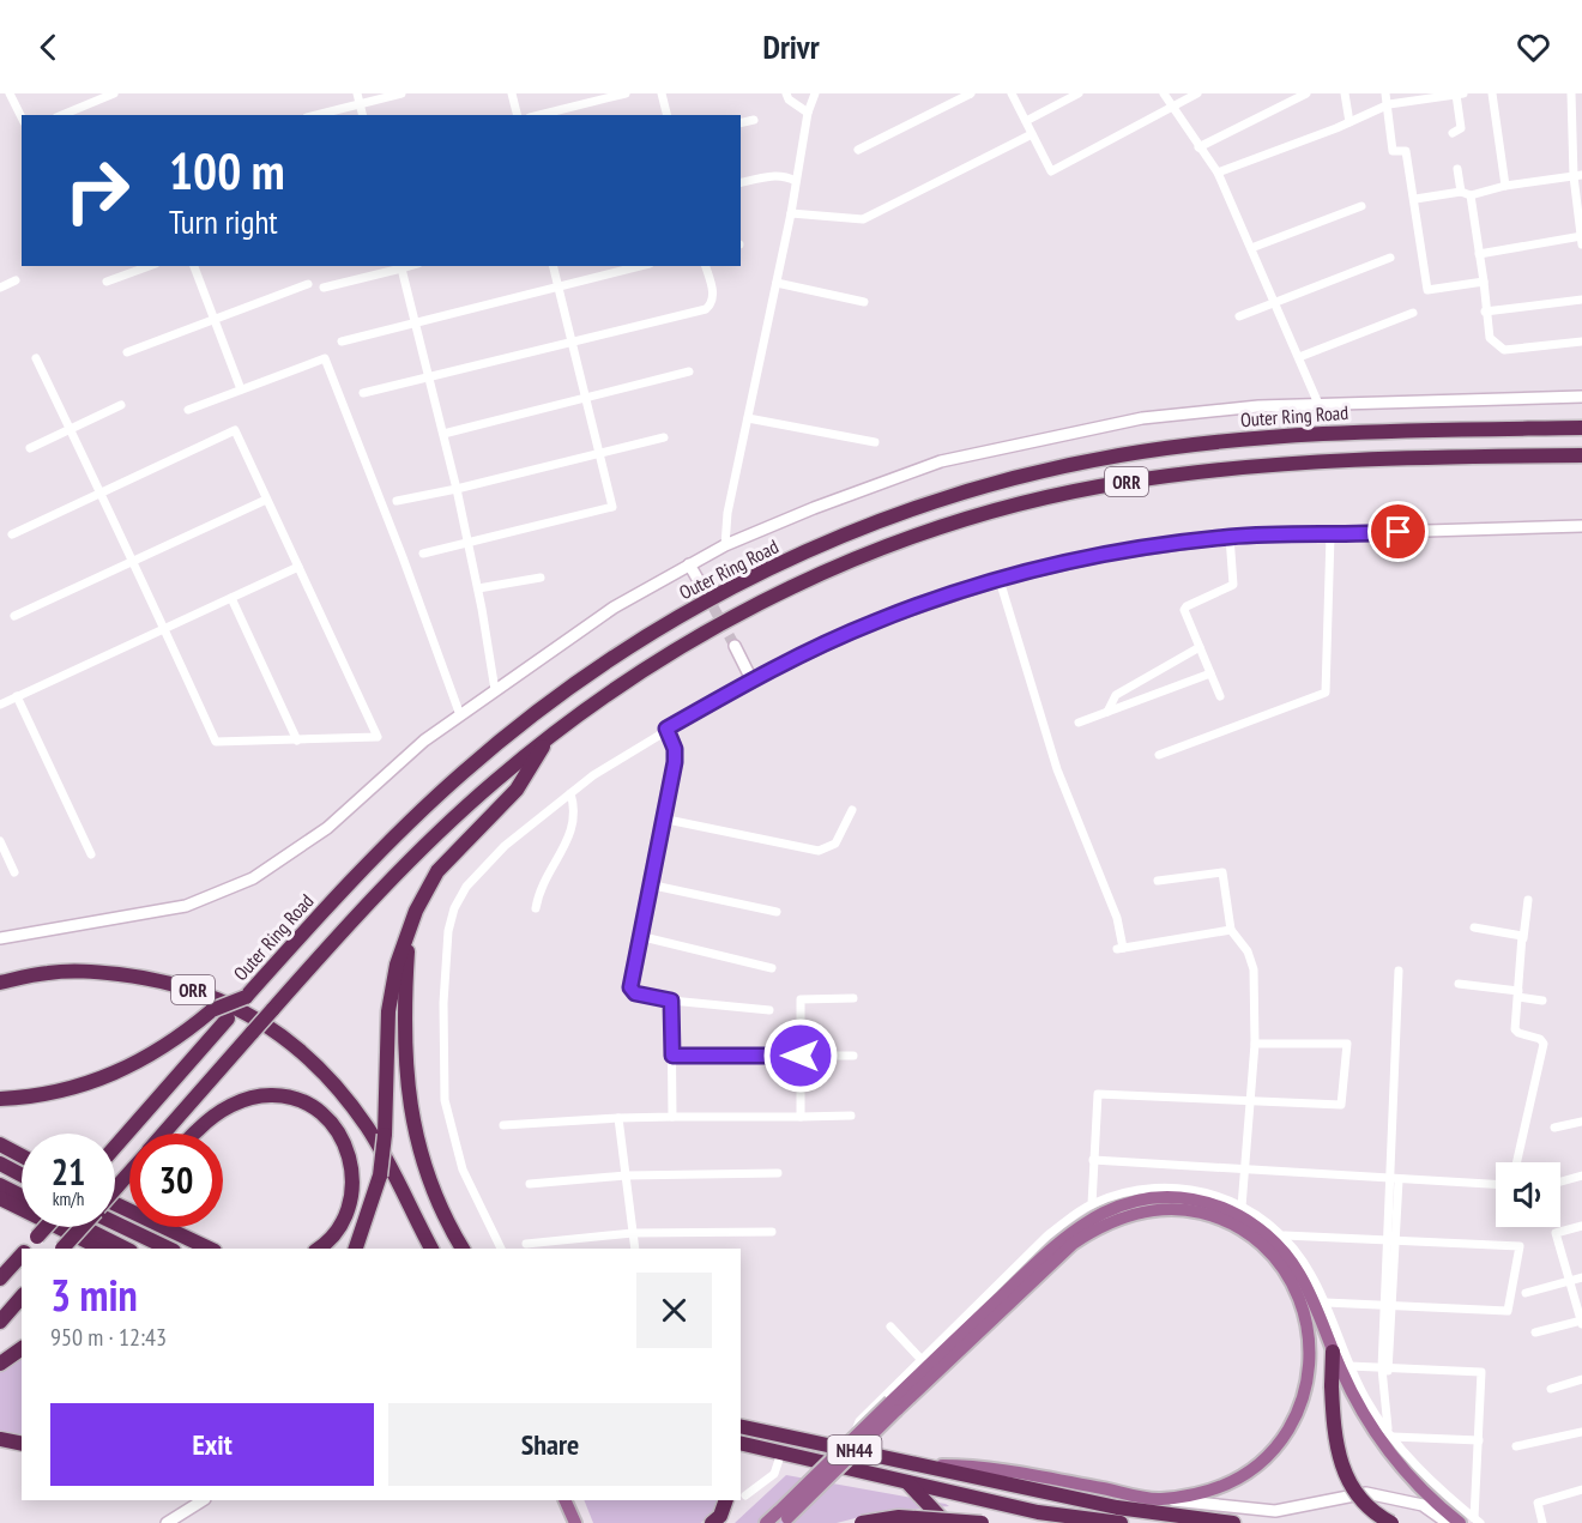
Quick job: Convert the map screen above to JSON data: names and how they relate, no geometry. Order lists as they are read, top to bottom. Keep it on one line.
{"streets":{"highway":["Outer Ring Road","ORR","NH44"]},"crossings":[["Outer Ring Road","ORR"]],"page":{"header":"Drivr","turn":["100 m","Turn right"],"speed":"21 km/h","limit":"30","heading":["3 min","950 m · 12:43"],"buttons":["Exit","Share"]}}
